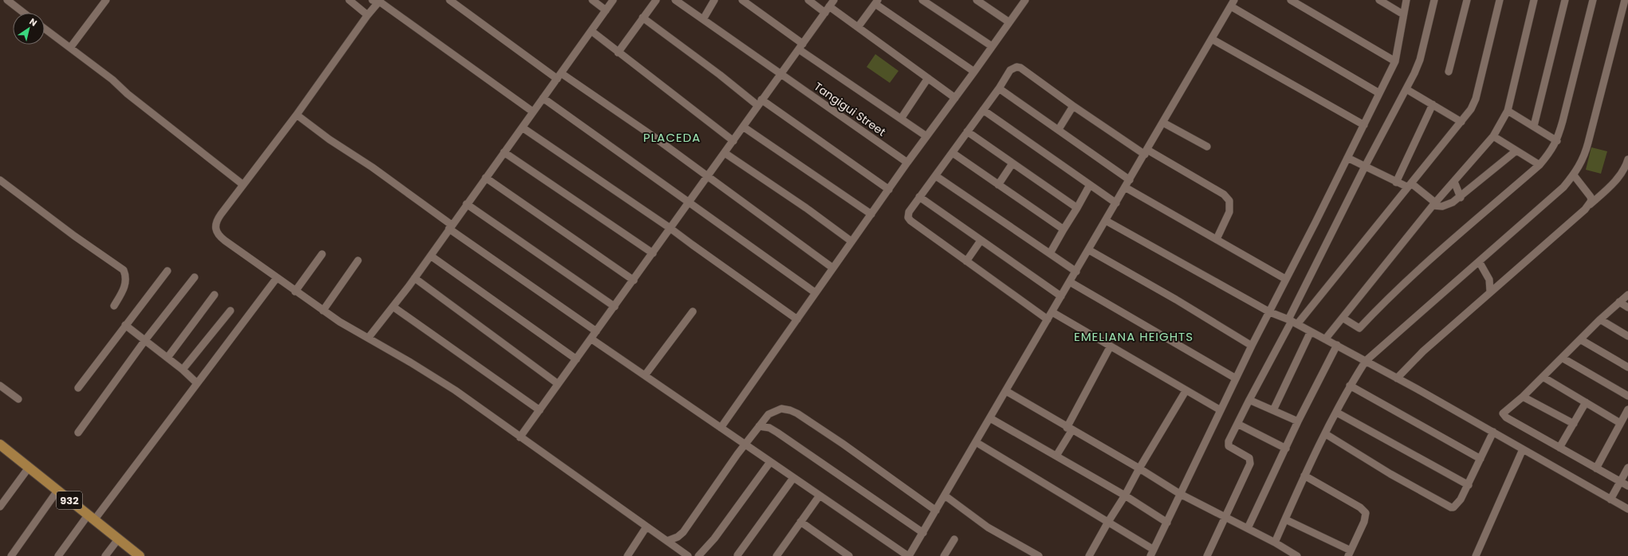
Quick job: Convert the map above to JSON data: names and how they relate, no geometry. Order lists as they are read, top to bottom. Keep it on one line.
{"streets":{"main road":["932"],"street":["Tangigui Street"]},"districts":["PLACEDA","EMELIANA HEIGHTS"],"north":"top right"}
